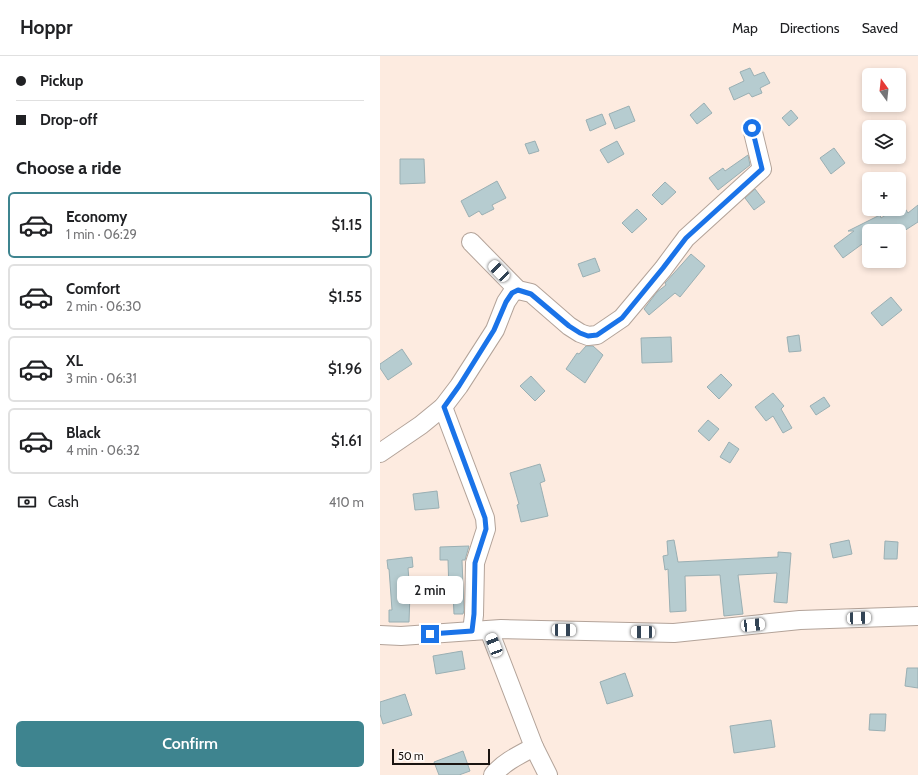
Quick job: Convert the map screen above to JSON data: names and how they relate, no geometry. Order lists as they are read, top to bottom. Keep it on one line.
{"scale_bar":"50 m","north":"top","page":{"header":"Hoppr","nav":["Map","Directions","Saved"],"banner":["Pickup","Drop-off"],"map_buttons":["+","−"],"heading":"Choose a ride","list":[{"name":"Economy","note":"1 min · 06:29","value":"$1.15"},{"name":"Comfort","note":"2 min · 06:30","value":"$1.55"},{"name":"XL","note":"3 min · 06:31","value":"$1.96"},{"name":"Black","note":"4 min · 06:32","value":"$1.61"}],"pay":["Cash","410 m"],"bubble":"2 min","buttons":"Confirm","scale":"50 m"}}
